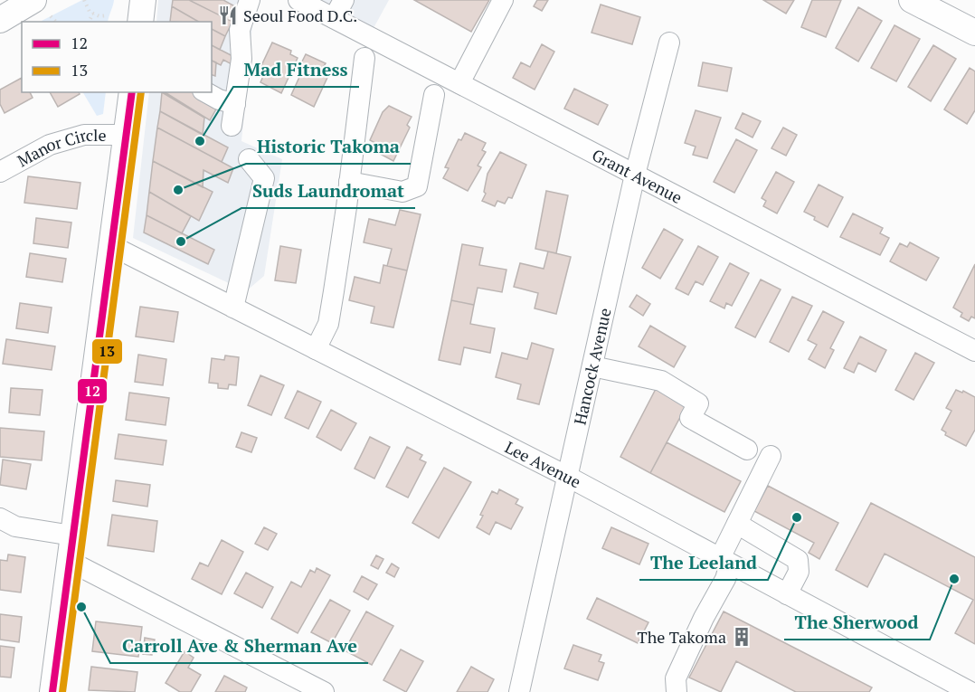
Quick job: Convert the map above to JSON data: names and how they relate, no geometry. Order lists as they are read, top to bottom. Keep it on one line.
{"streets":{"street":["Manor Circle","Grant Avenue","Hancock Avenue","Lee Avenue"]},"crossings":[["Grant Avenue","Hancock Avenue"],["Hancock Avenue","Lee Avenue"]],"places":{"restaurant":["Seoul Food D.C."],"other":["Mad Fitness","Historic Takoma","Suds Laundromat","The Leeland","The Sherwood","Carroll Ave & Sherman Ave"],"building":["The Takoma"]},"lines":["transit line 12","transit line 13"],"legend":["12","13"]}
